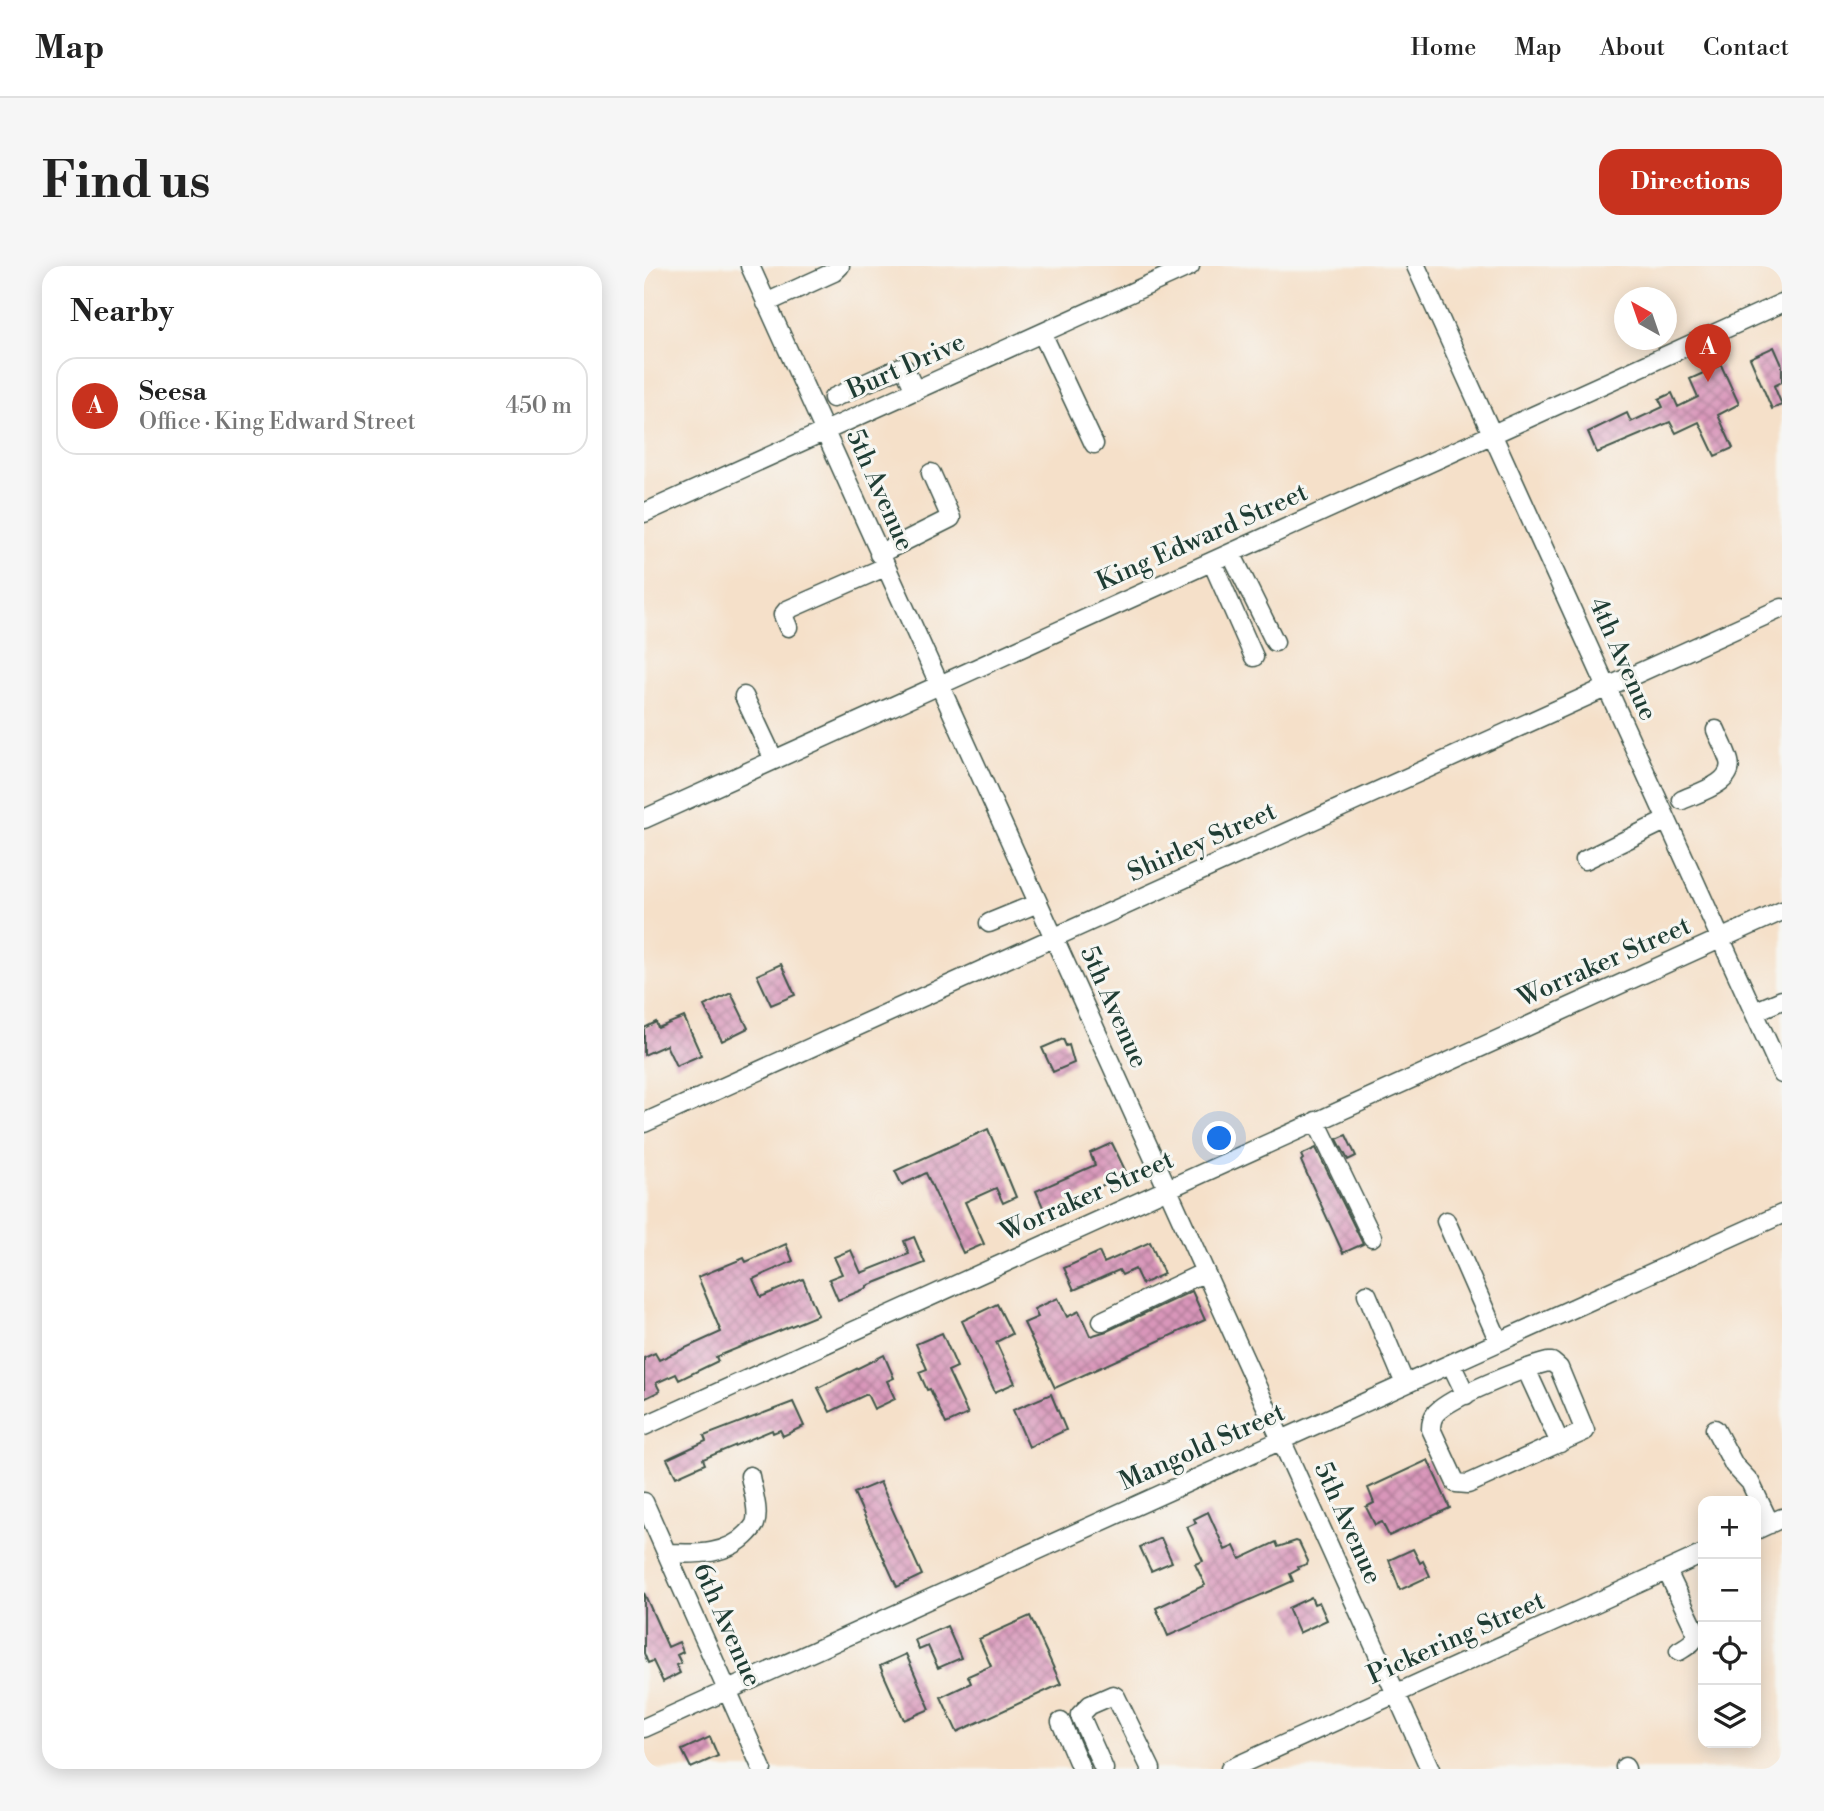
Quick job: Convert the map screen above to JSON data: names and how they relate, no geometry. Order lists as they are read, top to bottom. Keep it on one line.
{"streets":{"street":["Burt Drive","5th Avenue","King Edward Street","4th Avenue","Shirley Street","Worraker Street","Mangold Street","6th Avenue","Pickering Street"]},"crossings":[["Burt Drive","5th Avenue"],["5th Avenue","King Edward Street"],["5th Avenue","Shirley Street"],["5th Avenue","Worraker Street"],["5th Avenue","Mangold Street"],["5th Avenue","Pickering Street"],["King Edward Street","4th Avenue"],["4th Avenue","Shirley Street"],["4th Avenue","Worraker Street"],["Mangold Street","6th Avenue"]],"north":"top left","page":{"header":"Map","nav":["Home","Map","About","Contact"],"buttons":"Directions","title":"Find us","heading":"Nearby","pins":"A","list":[{"mark":"A","name":"Seesa","note":"Office · King Edward Street","value":"450 m"}],"map_buttons":["+","−"]}}
